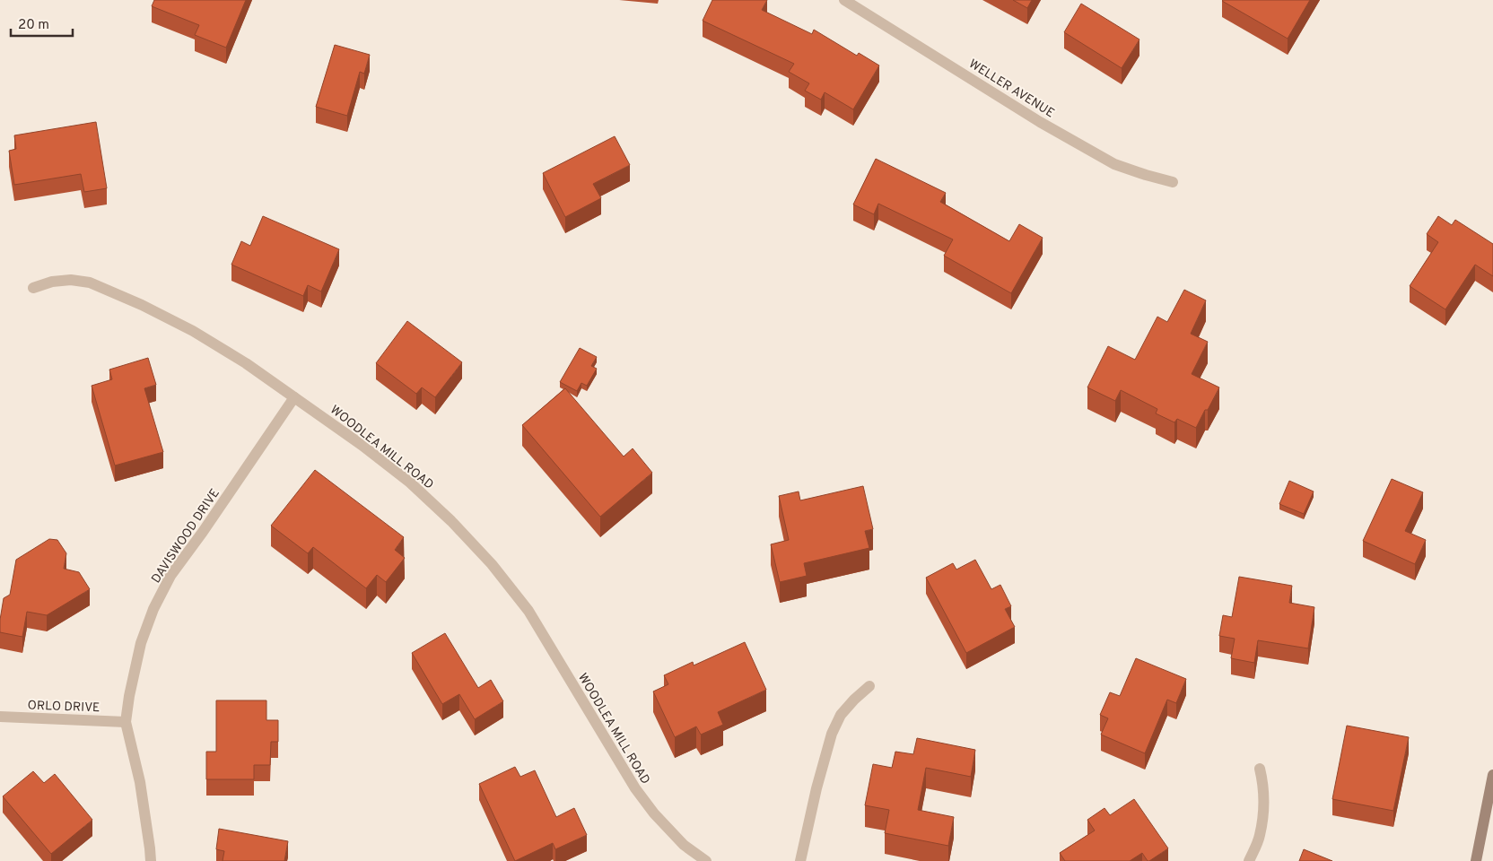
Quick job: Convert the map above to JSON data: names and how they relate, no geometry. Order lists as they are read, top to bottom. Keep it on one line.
{"streets":{"street":["WELLER AVENUE","WOODLEA MILL ROAD","DAVISWOOD DRIVE","ORLO DRIVE"]},"crossings":[["WOODLEA MILL ROAD","DAVISWOOD DRIVE"],["DAVISWOOD DRIVE","ORLO DRIVE"]],"scale_bar":"20 m"}
